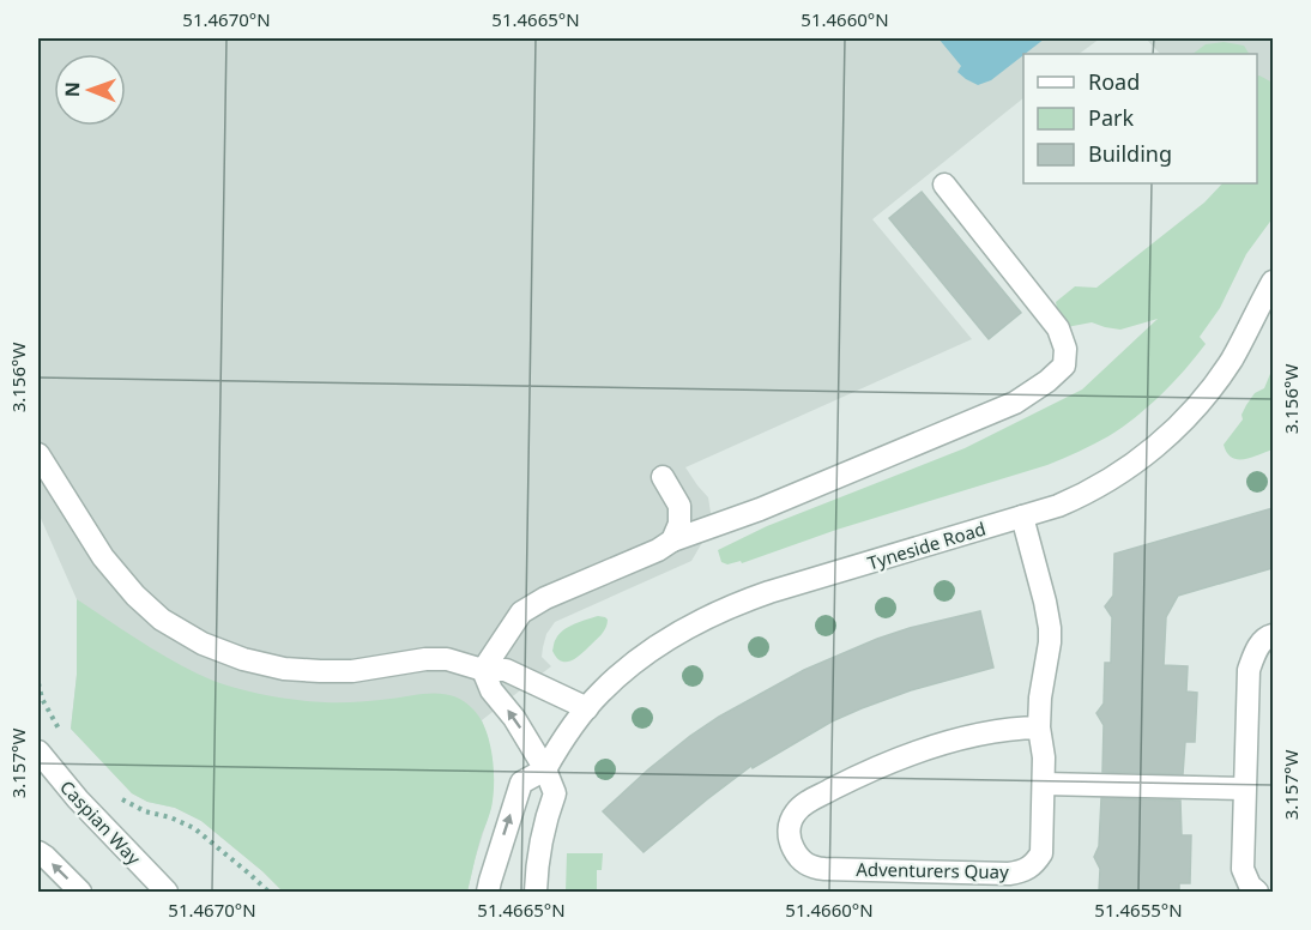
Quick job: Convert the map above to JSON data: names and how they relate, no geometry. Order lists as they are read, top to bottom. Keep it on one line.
{"streets":{"street":["Tyneside Road","Caspian Way","Adventurers Quay"]},"crossings":[["Tyneside Road","Adventurers Quay"]],"legend":["Road","Park","Building"],"north":"left","coordinates":["51.4670°N","51.4665°N","51.4660°N","3.156°W","3.157°W","51.4655°N"]}
